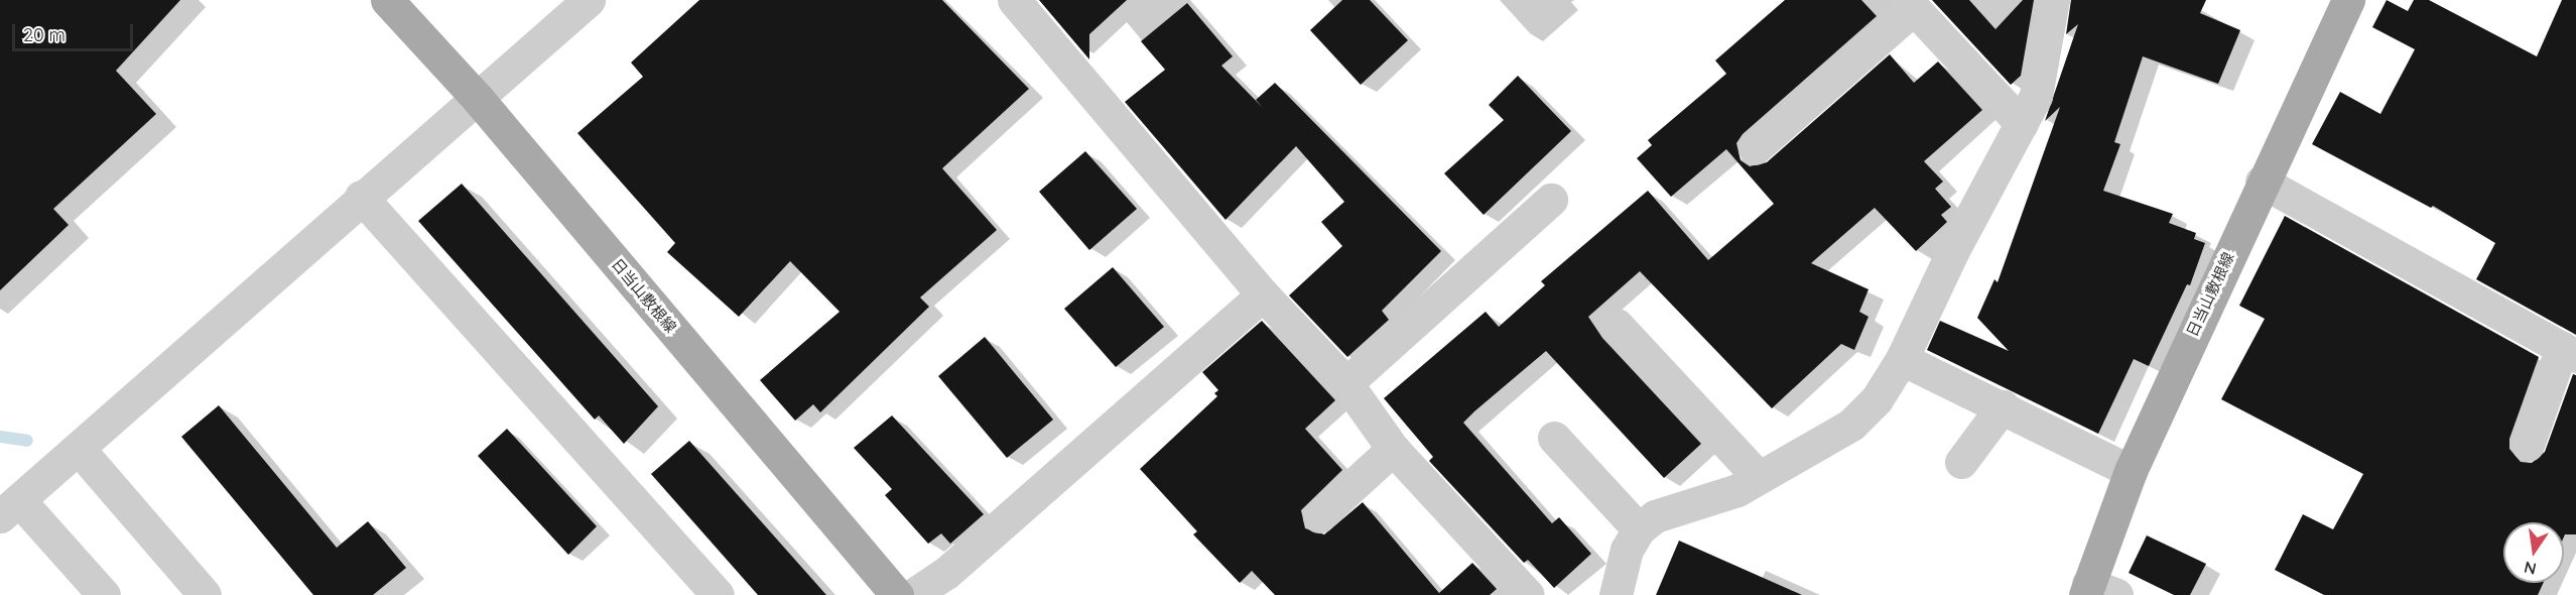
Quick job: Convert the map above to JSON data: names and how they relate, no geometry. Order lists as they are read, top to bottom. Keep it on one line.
{"streets":{"main road":["日当山敷根線"]},"scale_bar":"20 m","north":"bottom"}
